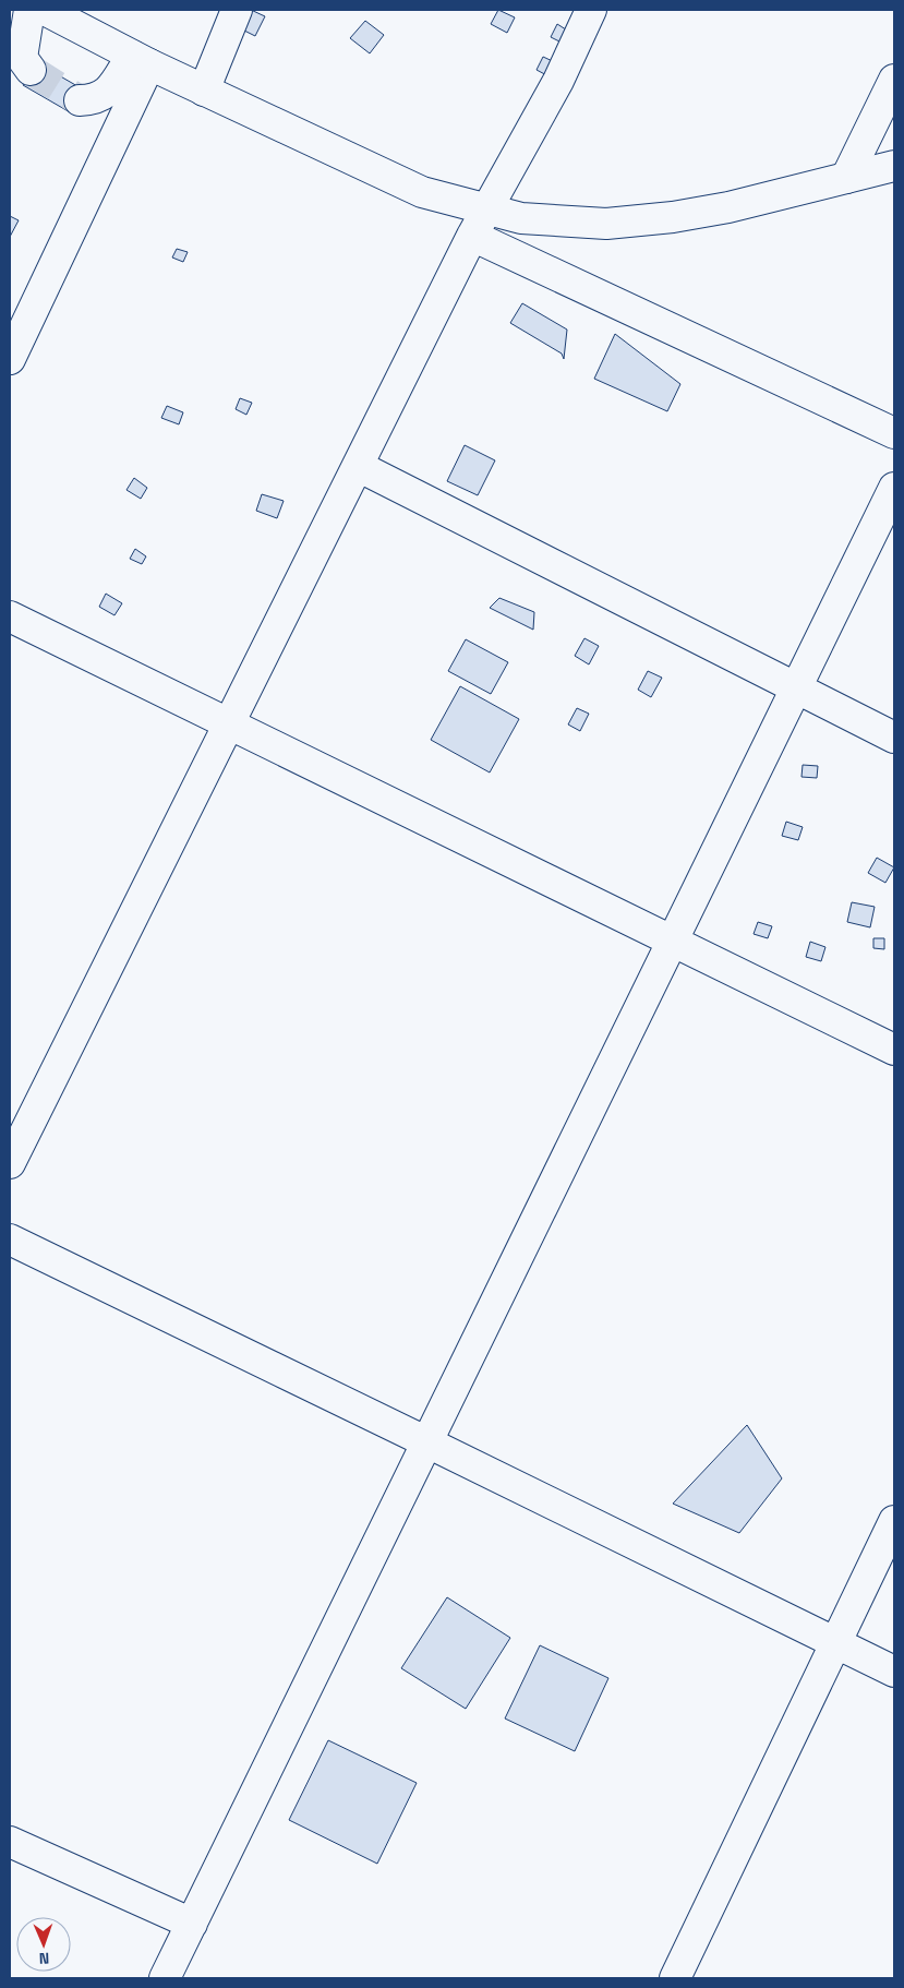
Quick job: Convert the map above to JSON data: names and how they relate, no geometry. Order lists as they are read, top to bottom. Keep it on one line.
{"north":"bottom"}
